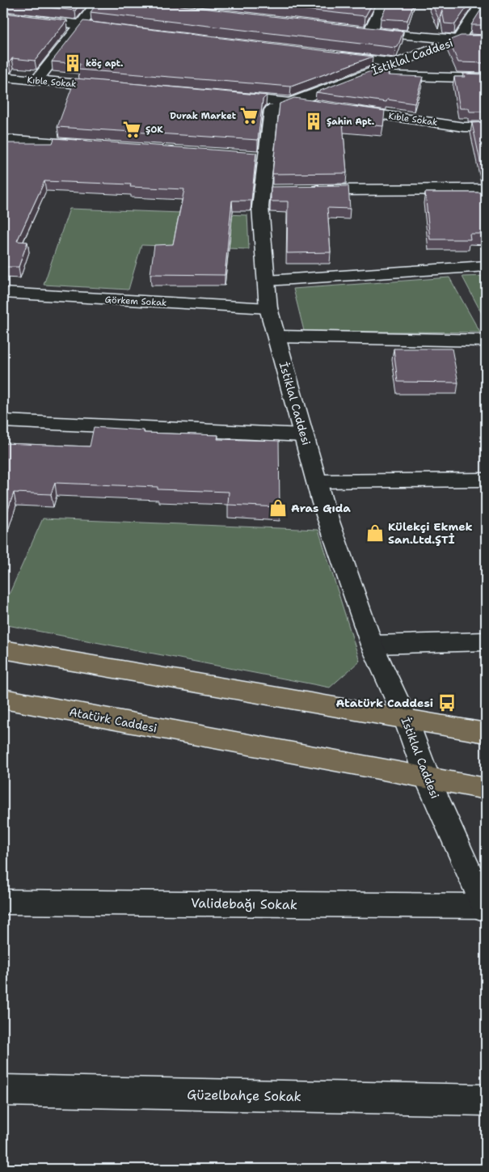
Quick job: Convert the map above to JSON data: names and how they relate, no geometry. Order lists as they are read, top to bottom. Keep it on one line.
{"streets":{"main road":["Atatürk Caddesi"],"street":["İstiklal Caddesi","Kıble Sokak","Görkem Sokak","Validebağı Sokak","Güzelbahçe Sokak"]},"crossings":[["İstiklal Caddesi","Görkem Sokak"],["İstiklal Caddesi","Atatürk Caddesi"],["İstiklal Caddesi","Validebağı Sokak"]],"places":{"building":["köç apt.","Şahin Apt."],"supermarket":["Durak Market","ŞOK"],"shop":["Aras Gıda","Külekçi Ekmek San.Ltd.ŞTİ"],"bus stop":["Atatürk Caddesi"]}}
